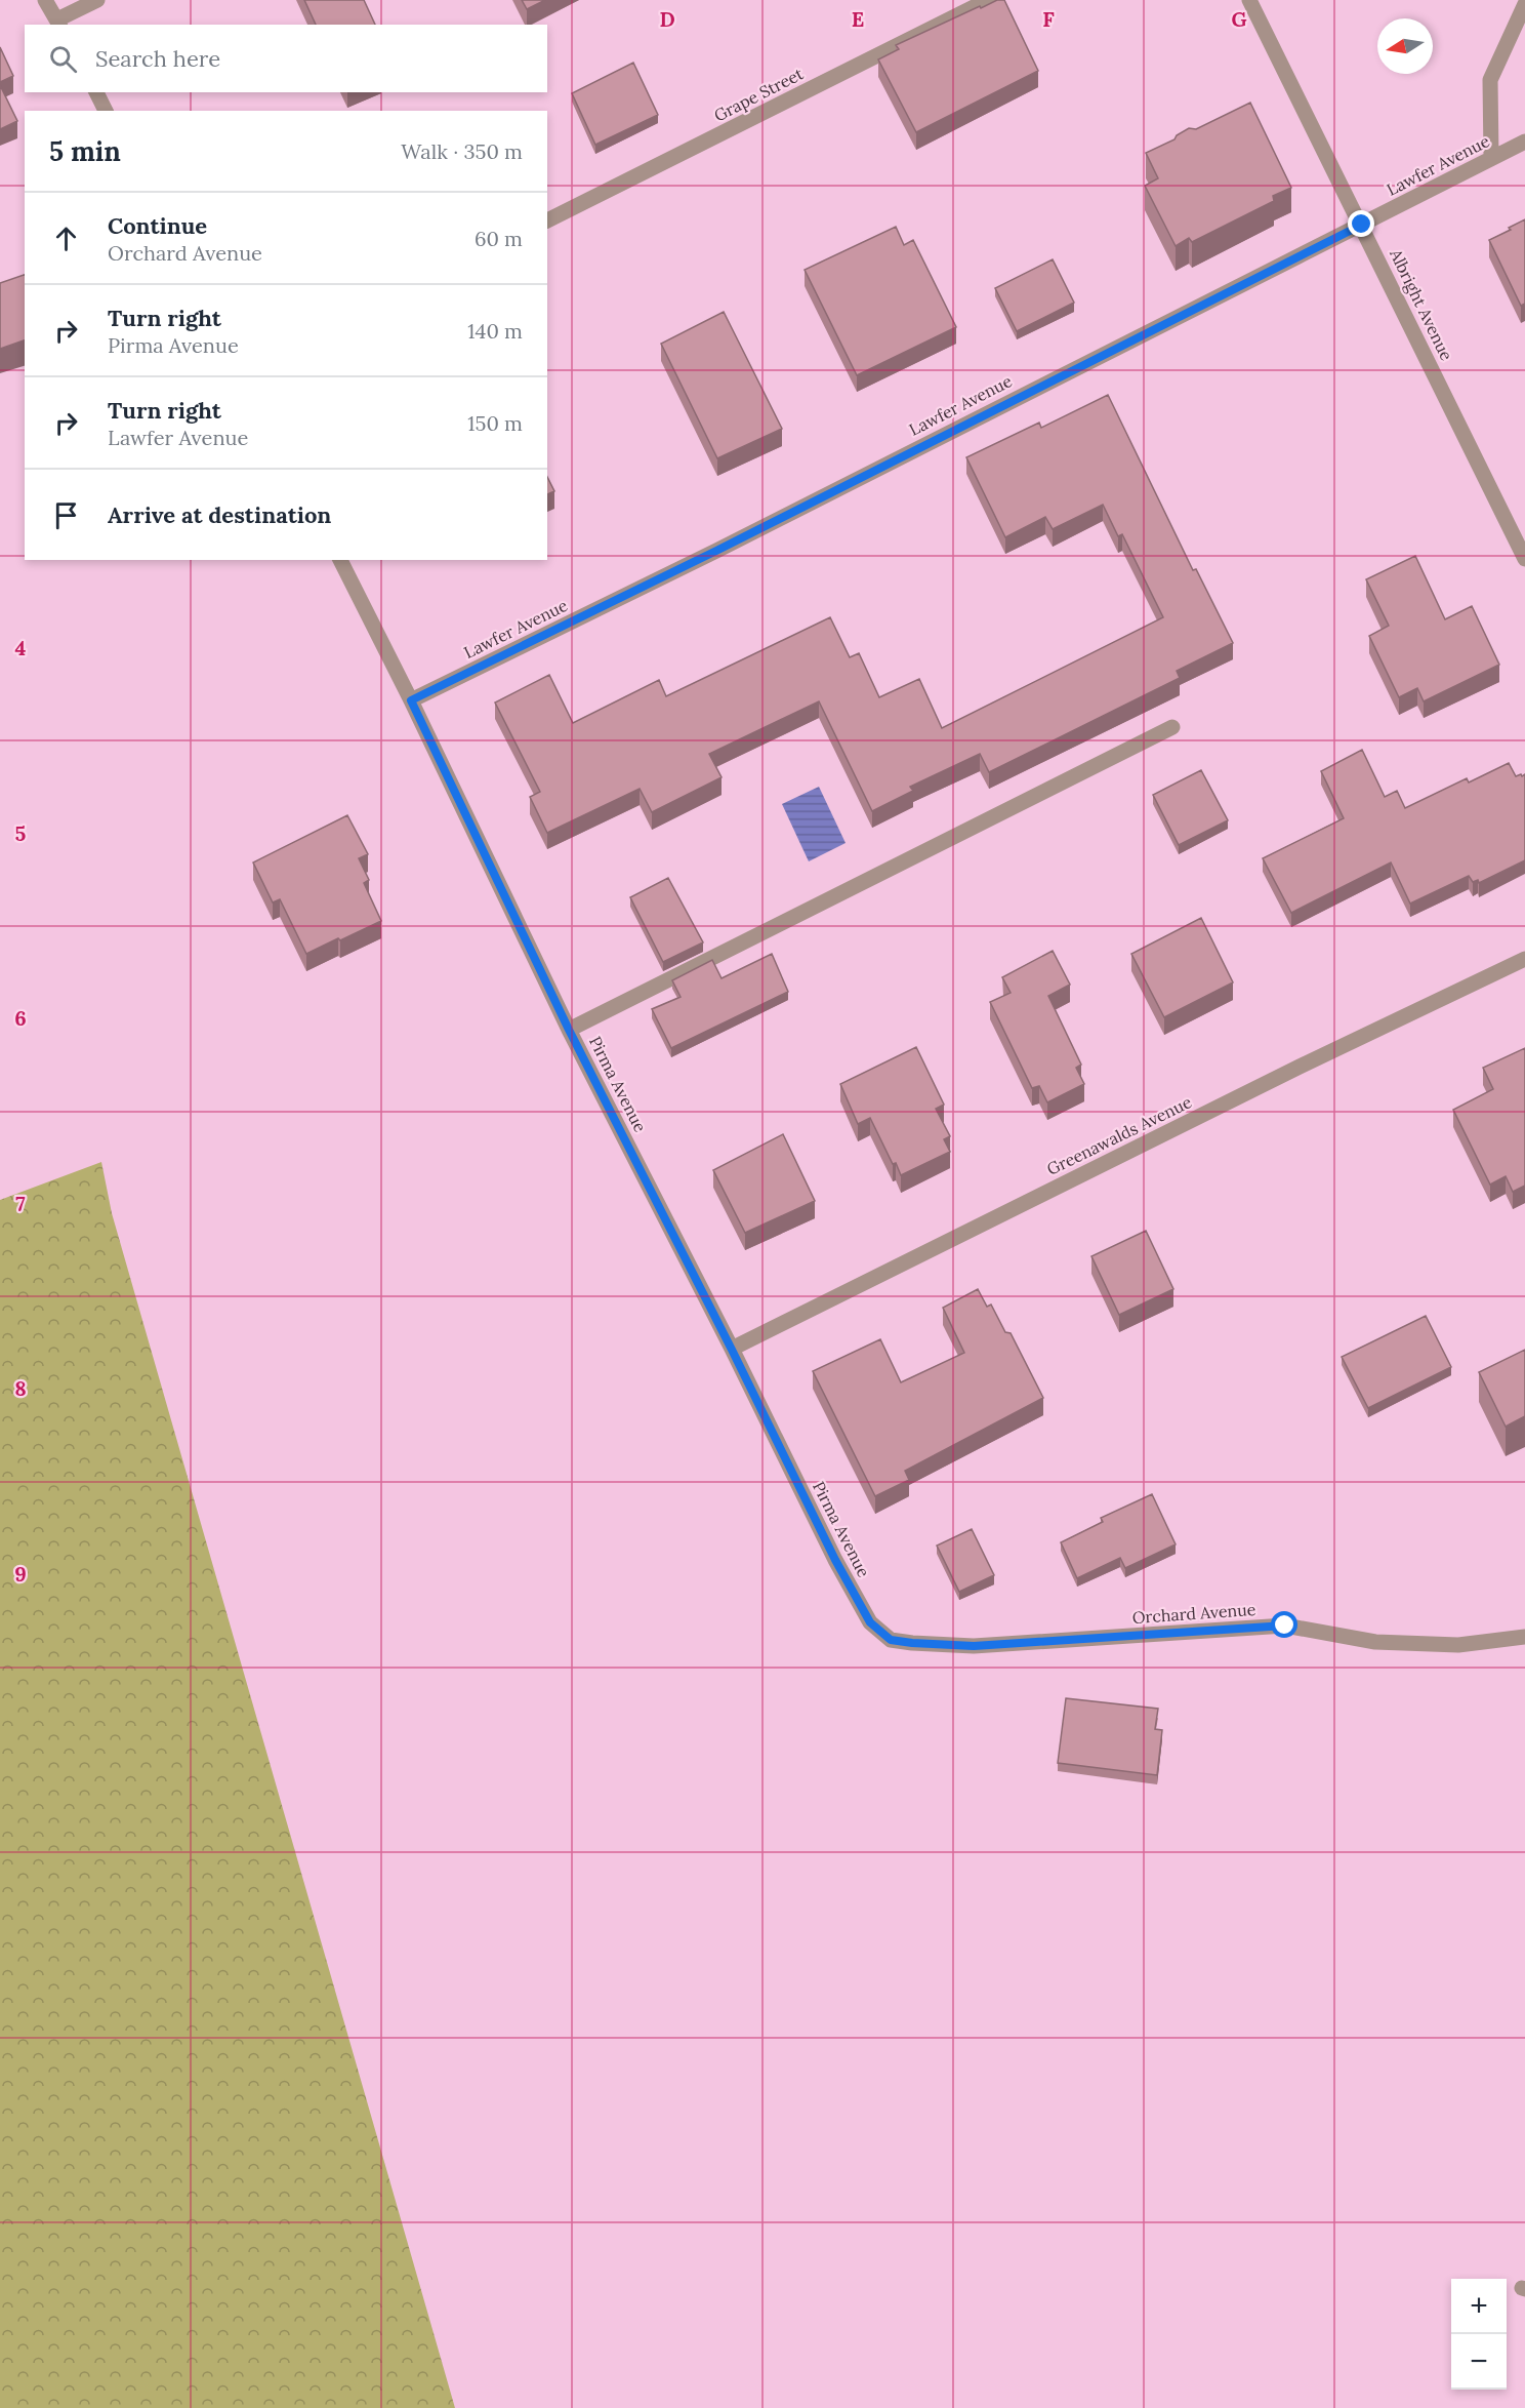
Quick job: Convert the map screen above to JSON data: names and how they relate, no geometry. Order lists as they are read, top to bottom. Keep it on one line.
{"streets":{"street":["Grape Street","Lawfer Avenue","Albright Avenue","Pirma Avenue","Greenawalds Avenue","Orchard Avenue"]},"crossings":[["Lawfer Avenue","Albright Avenue"],["Lawfer Avenue","Pirma Avenue"],["Pirma Avenue","Greenawalds Avenue"],["Pirma Avenue","Orchard Avenue"]],"north":"left","page":{"search":"Search here","heading":["5 min","Walk · 350 m"],"list":[["Continue","Orchard Avenue","60 m"],["Turn right","Pirma Avenue","140 m"],["Turn right","Lawfer Avenue","150 m"],"Arrive at destination"],"map_buttons":["+","−"]},"grid":{"columns":["D","E","F","G"],"rows":["4","5","6","7","8","9"]}}
